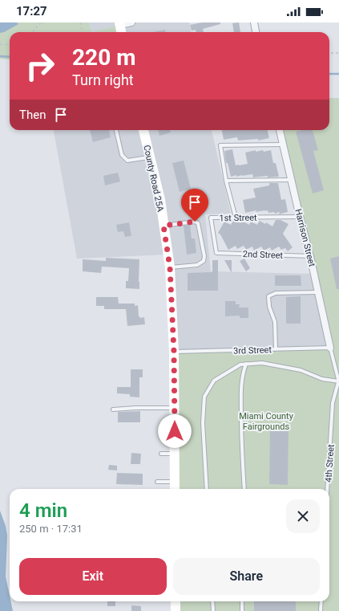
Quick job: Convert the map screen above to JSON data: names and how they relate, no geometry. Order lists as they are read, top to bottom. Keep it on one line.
{"streets":{"main road":["County Road 25A"],"street":["Harrison Street"],"lane":["1st Street","2nd Street","3rd Street","4th Street"]},"crossings":[["County Road 25A","3rd Street"],["1st Street","Harrison Street"],["1st Street","2nd Street"],["Harrison Street","2nd Street"],["Harrison Street","3rd Street"]],"parks":["Miami County Fairgrounds"],"page":{"status":"17:27","turn":["220 m","Turn right"],"then":"Then","heading":["4 min","250 m · 17:31"],"buttons":["Exit","Share"]}}
